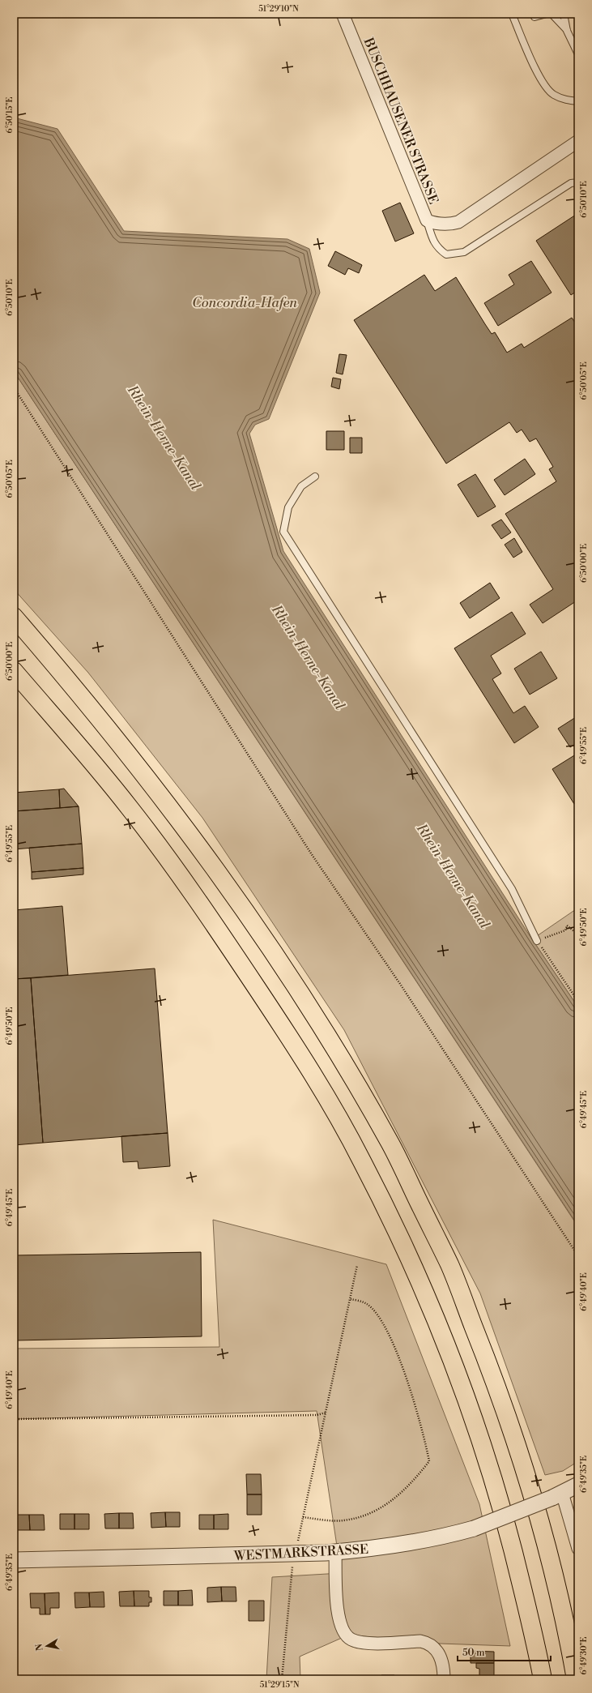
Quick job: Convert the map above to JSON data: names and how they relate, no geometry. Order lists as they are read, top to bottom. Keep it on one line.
{"streets":{"street":["BUSCHHAUSENER STRASSE","WESTMARKSTRASSE"]},"water":["Concordia-Hafen","Rhein-Herne-Kanal"],"scale_bar":"50 m","north":"left","coordinates":["51°29'10\"N","6°50'15\"E","6°50'10\"E","6°50'05\"E","6°50'00\"E","6°49'55\"E","6°49'50\"E","6°49'45\"E","6°49'40\"E","6°49'35\"E","6°49'30\"E","51°29'15\"N"]}
